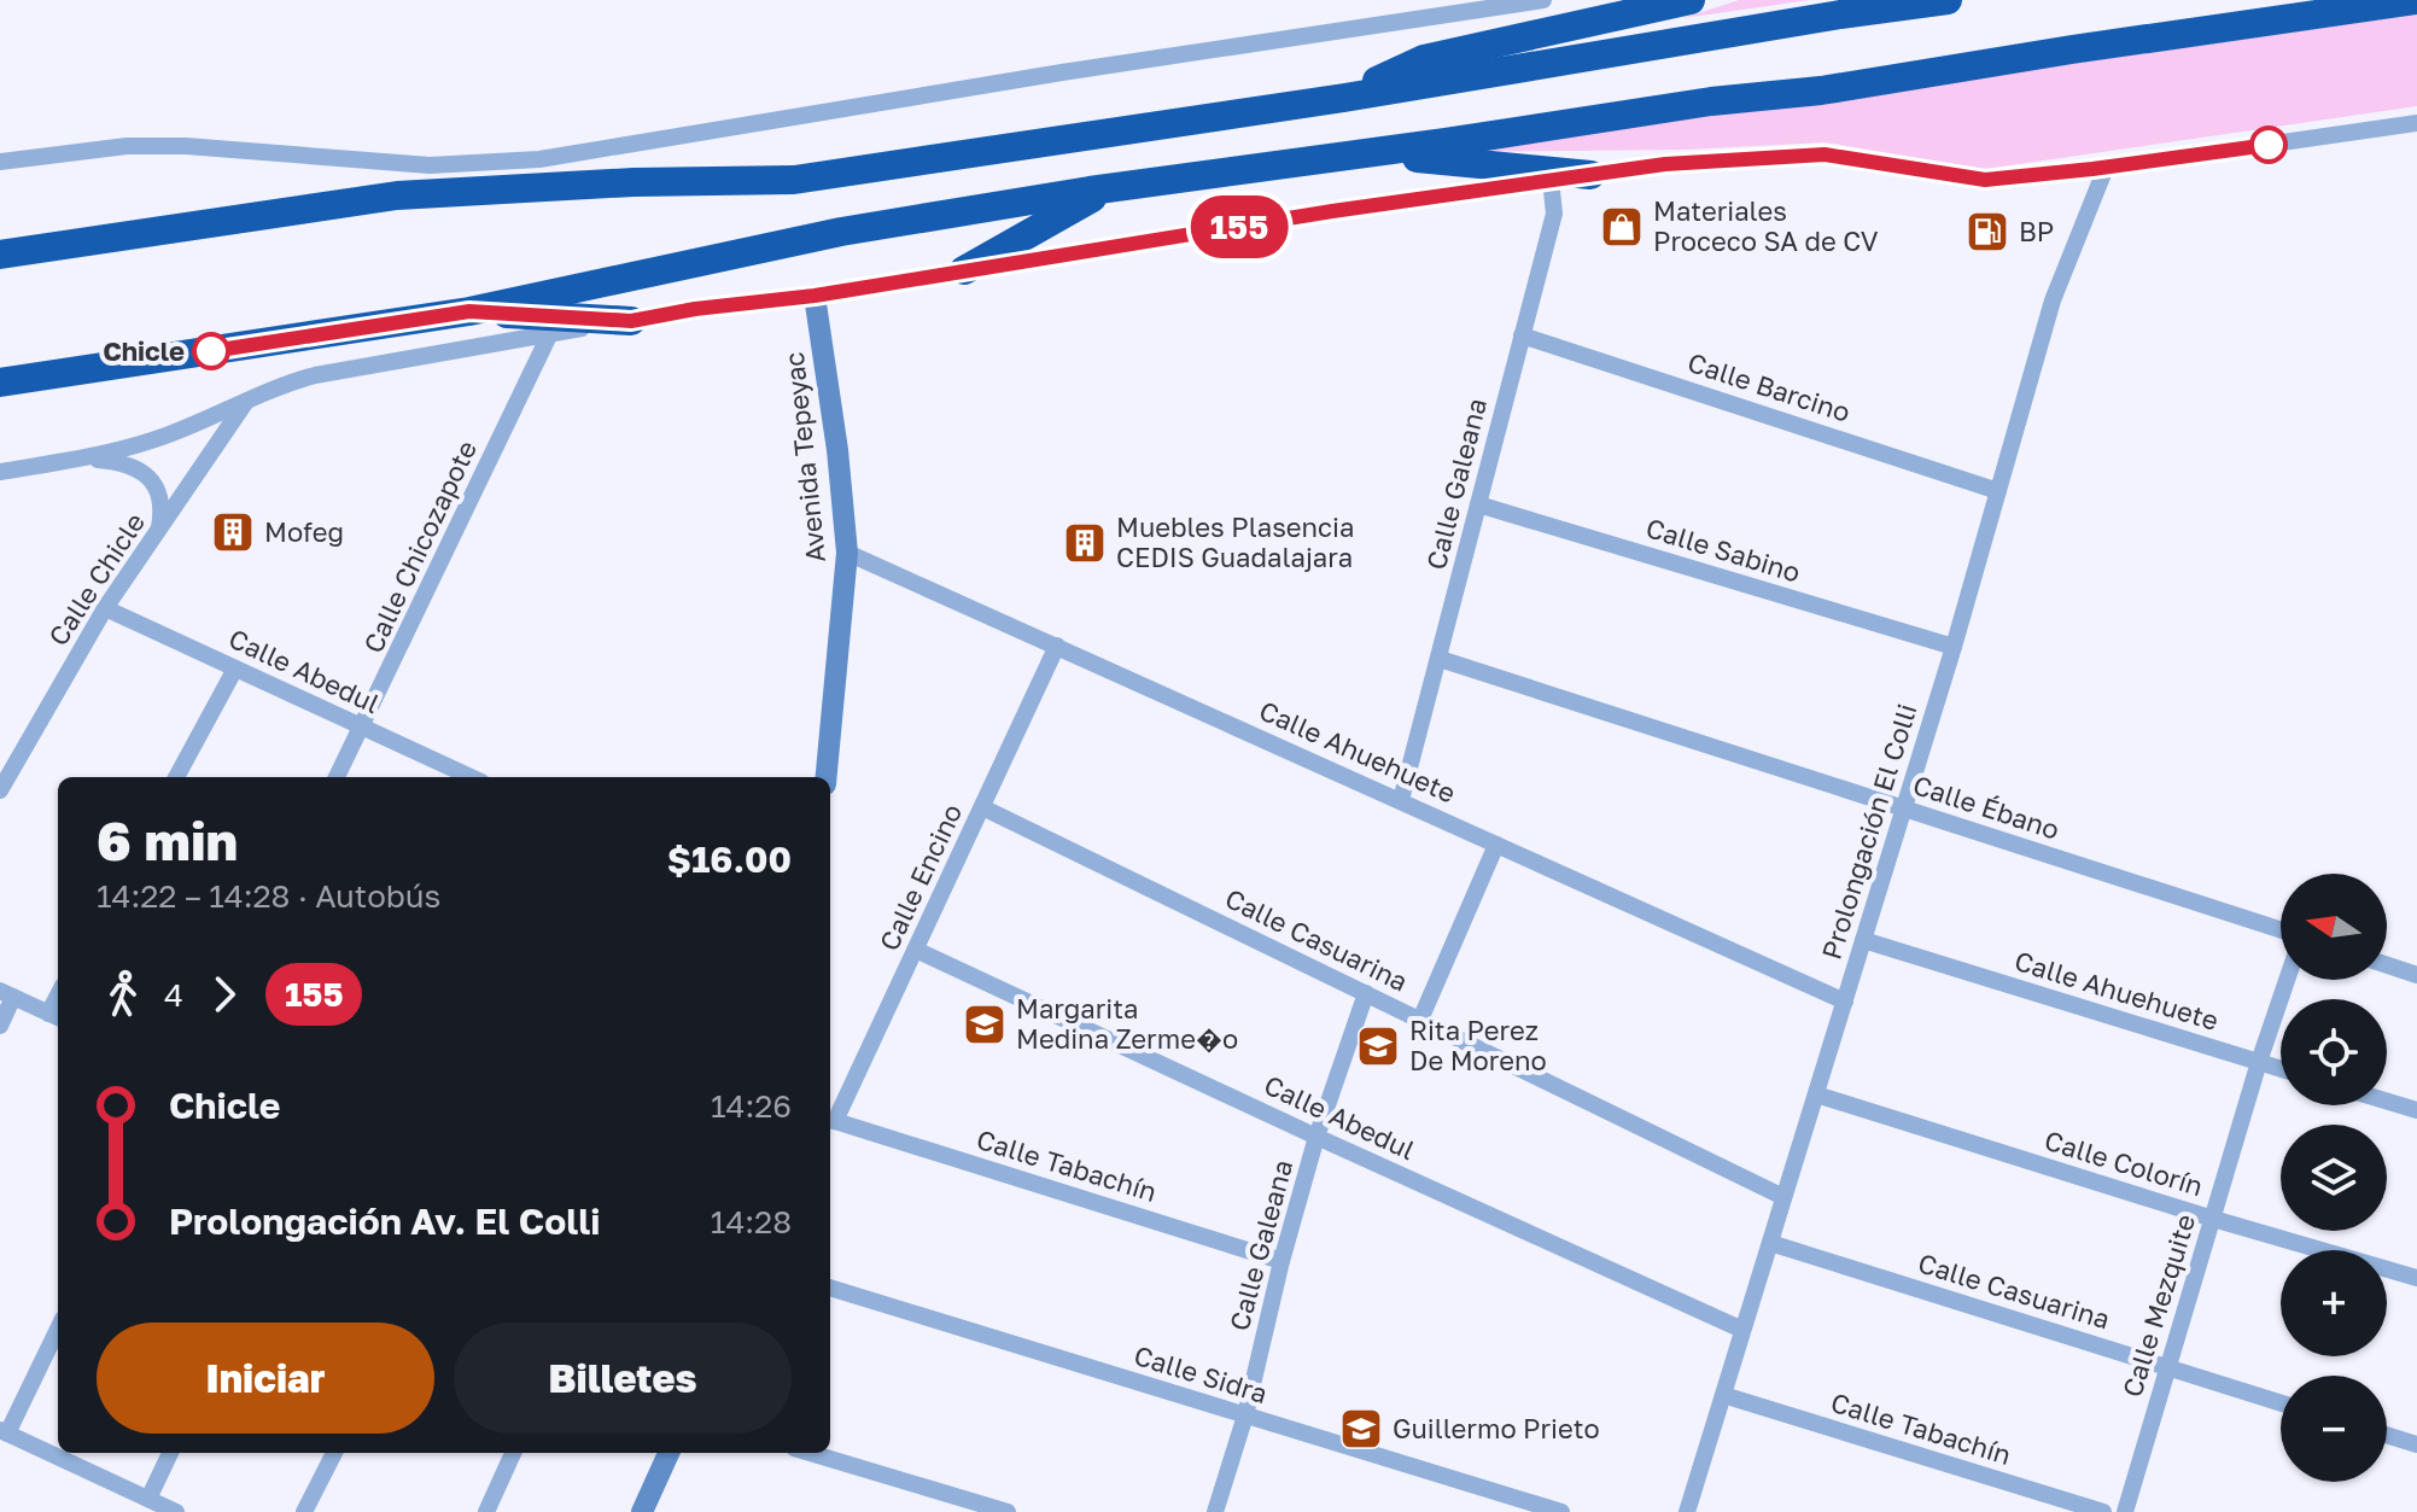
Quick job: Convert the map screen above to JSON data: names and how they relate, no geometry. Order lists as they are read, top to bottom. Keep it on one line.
{"streets":{"street":["Calle Barcino","Avenida Tepeyac","Calle Galeana","Calle Chicozapote","Calle Sabino","Calle Chicle","Calle Abedul","Calle Ahuehuete","Calle Ébano","Prolongación El Colli","Calle Encino","Calle Casuarina","Calle Colorín","Calle Tabachín","Calle Mezquite","Calle Sidra"]},"crossings":[["Calle Barcino","Calle Galeana"],["Calle Barcino","Prolongación El Colli"],["Avenida Tepeyac","Calle Ahuehuete"],["Calle Galeana","Calle Sabino"],["Calle Galeana","Calle Abedul"],["Calle Galeana","Calle Ahuehuete"],["Calle Galeana","Calle Ébano"],["Calle Galeana","Calle Casuarina"],["Calle Galeana","Calle Tabachín"],["Calle Galeana","Calle Sidra"],["Calle Chicozapote","Calle Abedul"],["Calle Sabino","Prolongación El Colli"],["Calle Chicle","Calle Abedul"],["Calle Abedul","Prolongación El Colli"],["Calle Abedul","Calle Encino"],["Calle Ahuehuete","Prolongación El Colli"],["Calle Ahuehuete","Calle Encino"],["Calle Ahuehuete","Calle Mezquite"],["Calle Ébano","Prolongación El Colli"],["Prolongación El Colli","Calle Casuarina"],["Prolongación El Colli","Calle Colorín"],["Prolongación El Colli","Calle Tabachín"],["Calle Encino","Calle Casuarina"],["Calle Encino","Calle Tabachín"],["Calle Casuarina","Calle Mezquite"],["Calle Colorín","Calle Mezquite"]],"places":{"shop":["Materiales Proceco SA de CV"],"fuel station":["BP"],"other":["Chicle"],"building":["Mofeg","Muebles Plasencia CEDIS Guadalajara"],"school or university":["Margarita Medina Zerme�o","Rita Perez De Moreno","Guillermo Prieto"]},"lines":["bus line 155"],"north":"left","page":{"on_map":"155","heading":["6 min","14:22 – 14:28 · Autobús","$16.00"],"map_buttons":["+","−"],"legs":["4","155"],"list":[{"name":"Chicle","value":"14:26"},{"name":"Prolongación Av. El Colli","value":"14:28"}],"buttons":["Iniciar","Billetes"]}}
